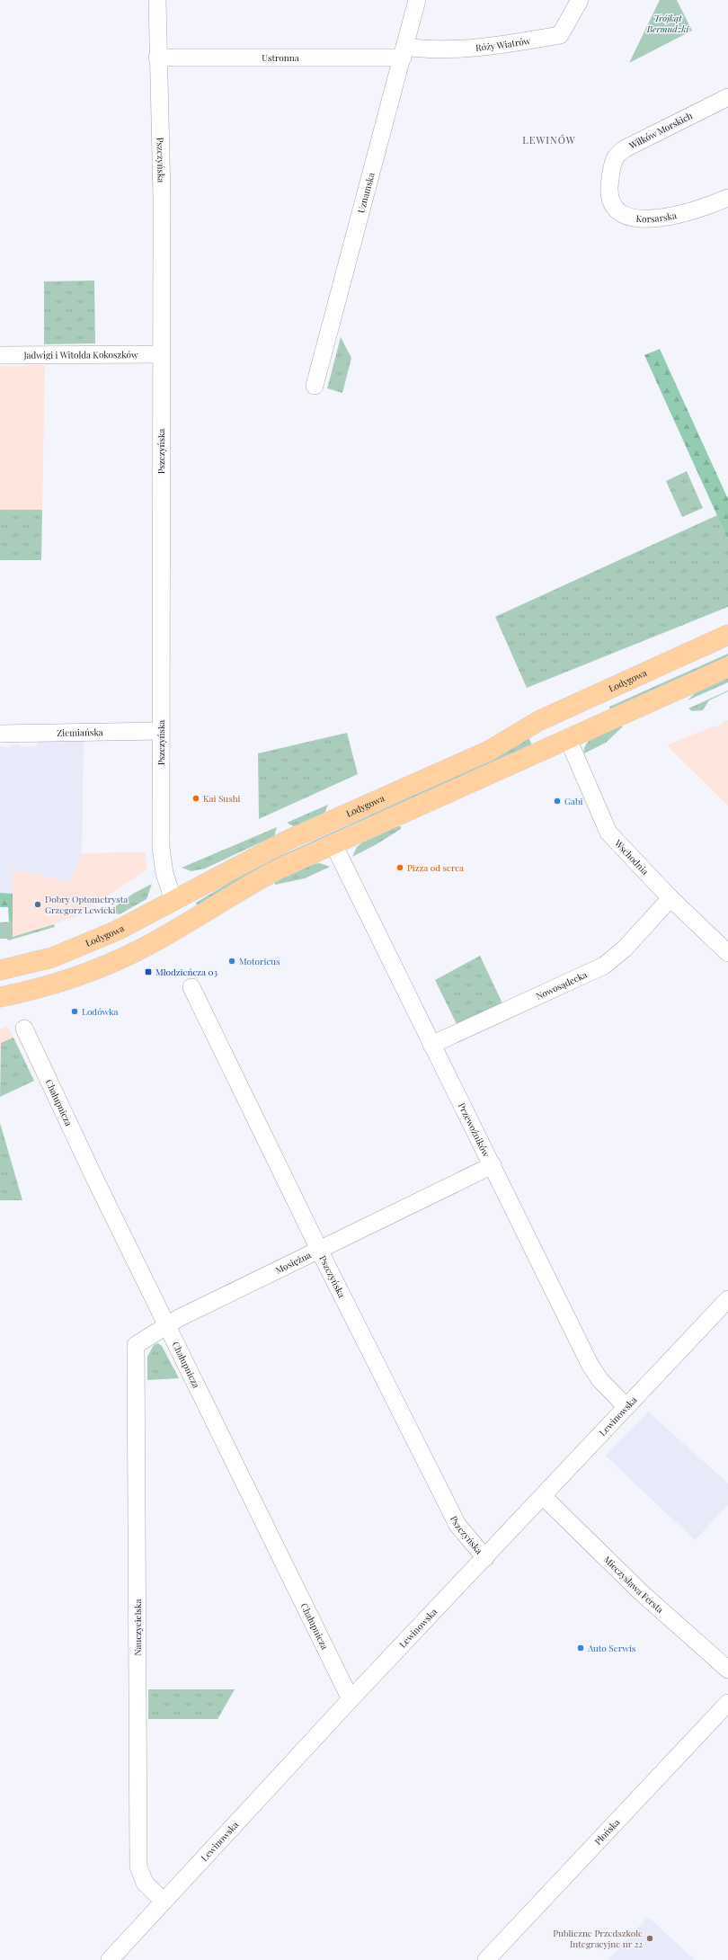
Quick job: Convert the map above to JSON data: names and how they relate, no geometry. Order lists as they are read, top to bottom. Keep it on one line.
{"streets":{"main road":["Łodygowa"],"street":["Róży Wiatrów","Ustronna","Wilków Morskich","Pszczyńska","Uznamska","Korsarska","Jadwigi i Witolda Kokoszków","Ziemiańska","Wschodnia","Nowosądecka","Chałupnicza","Przewoźników","Mosiężna","Lewinowska","Mieczysława Fersta","Nauczycielska","Płońska"]},"crossings":[["Róży Wiatrów","Ustronna"],["Róży Wiatrów","Uznamska"],["Ustronna","Pszczyńska"],["Ustronna","Uznamska"],["Wilków Morskich","Korsarska"],["Pszczyńska","Jadwigi i Witolda Kokoszków"],["Pszczyńska","Łodygowa"],["Pszczyńska","Ziemiańska"],["Pszczyńska","Mosiężna"],["Pszczyńska","Lewinowska"],["Wschodnia","Nowosądecka"],["Nowosądecka","Przewoźników"],["Chałupnicza","Mosiężna"],["Chałupnicza","Lewinowska"],["Przewoźników","Mosiężna"],["Przewoźników","Lewinowska"],["Mosiężna","Nauczycielska"],["Lewinowska","Mieczysława Fersta"],["Lewinowska","Nauczycielska"]],"districts":["LEWINÓW"],"parks":["Trójkąt Bermudzki"],"places":{"other":["Kai Sushi","Gabi","Pizza od serca","Dobry Optometrysta Grzegorz Lewicki","Motoricus","Lodówka","Auto Serwis","Publiczne Przedszkole Integracyjne nr 22"],"transit":["Młodzieńcza 03"]}}
